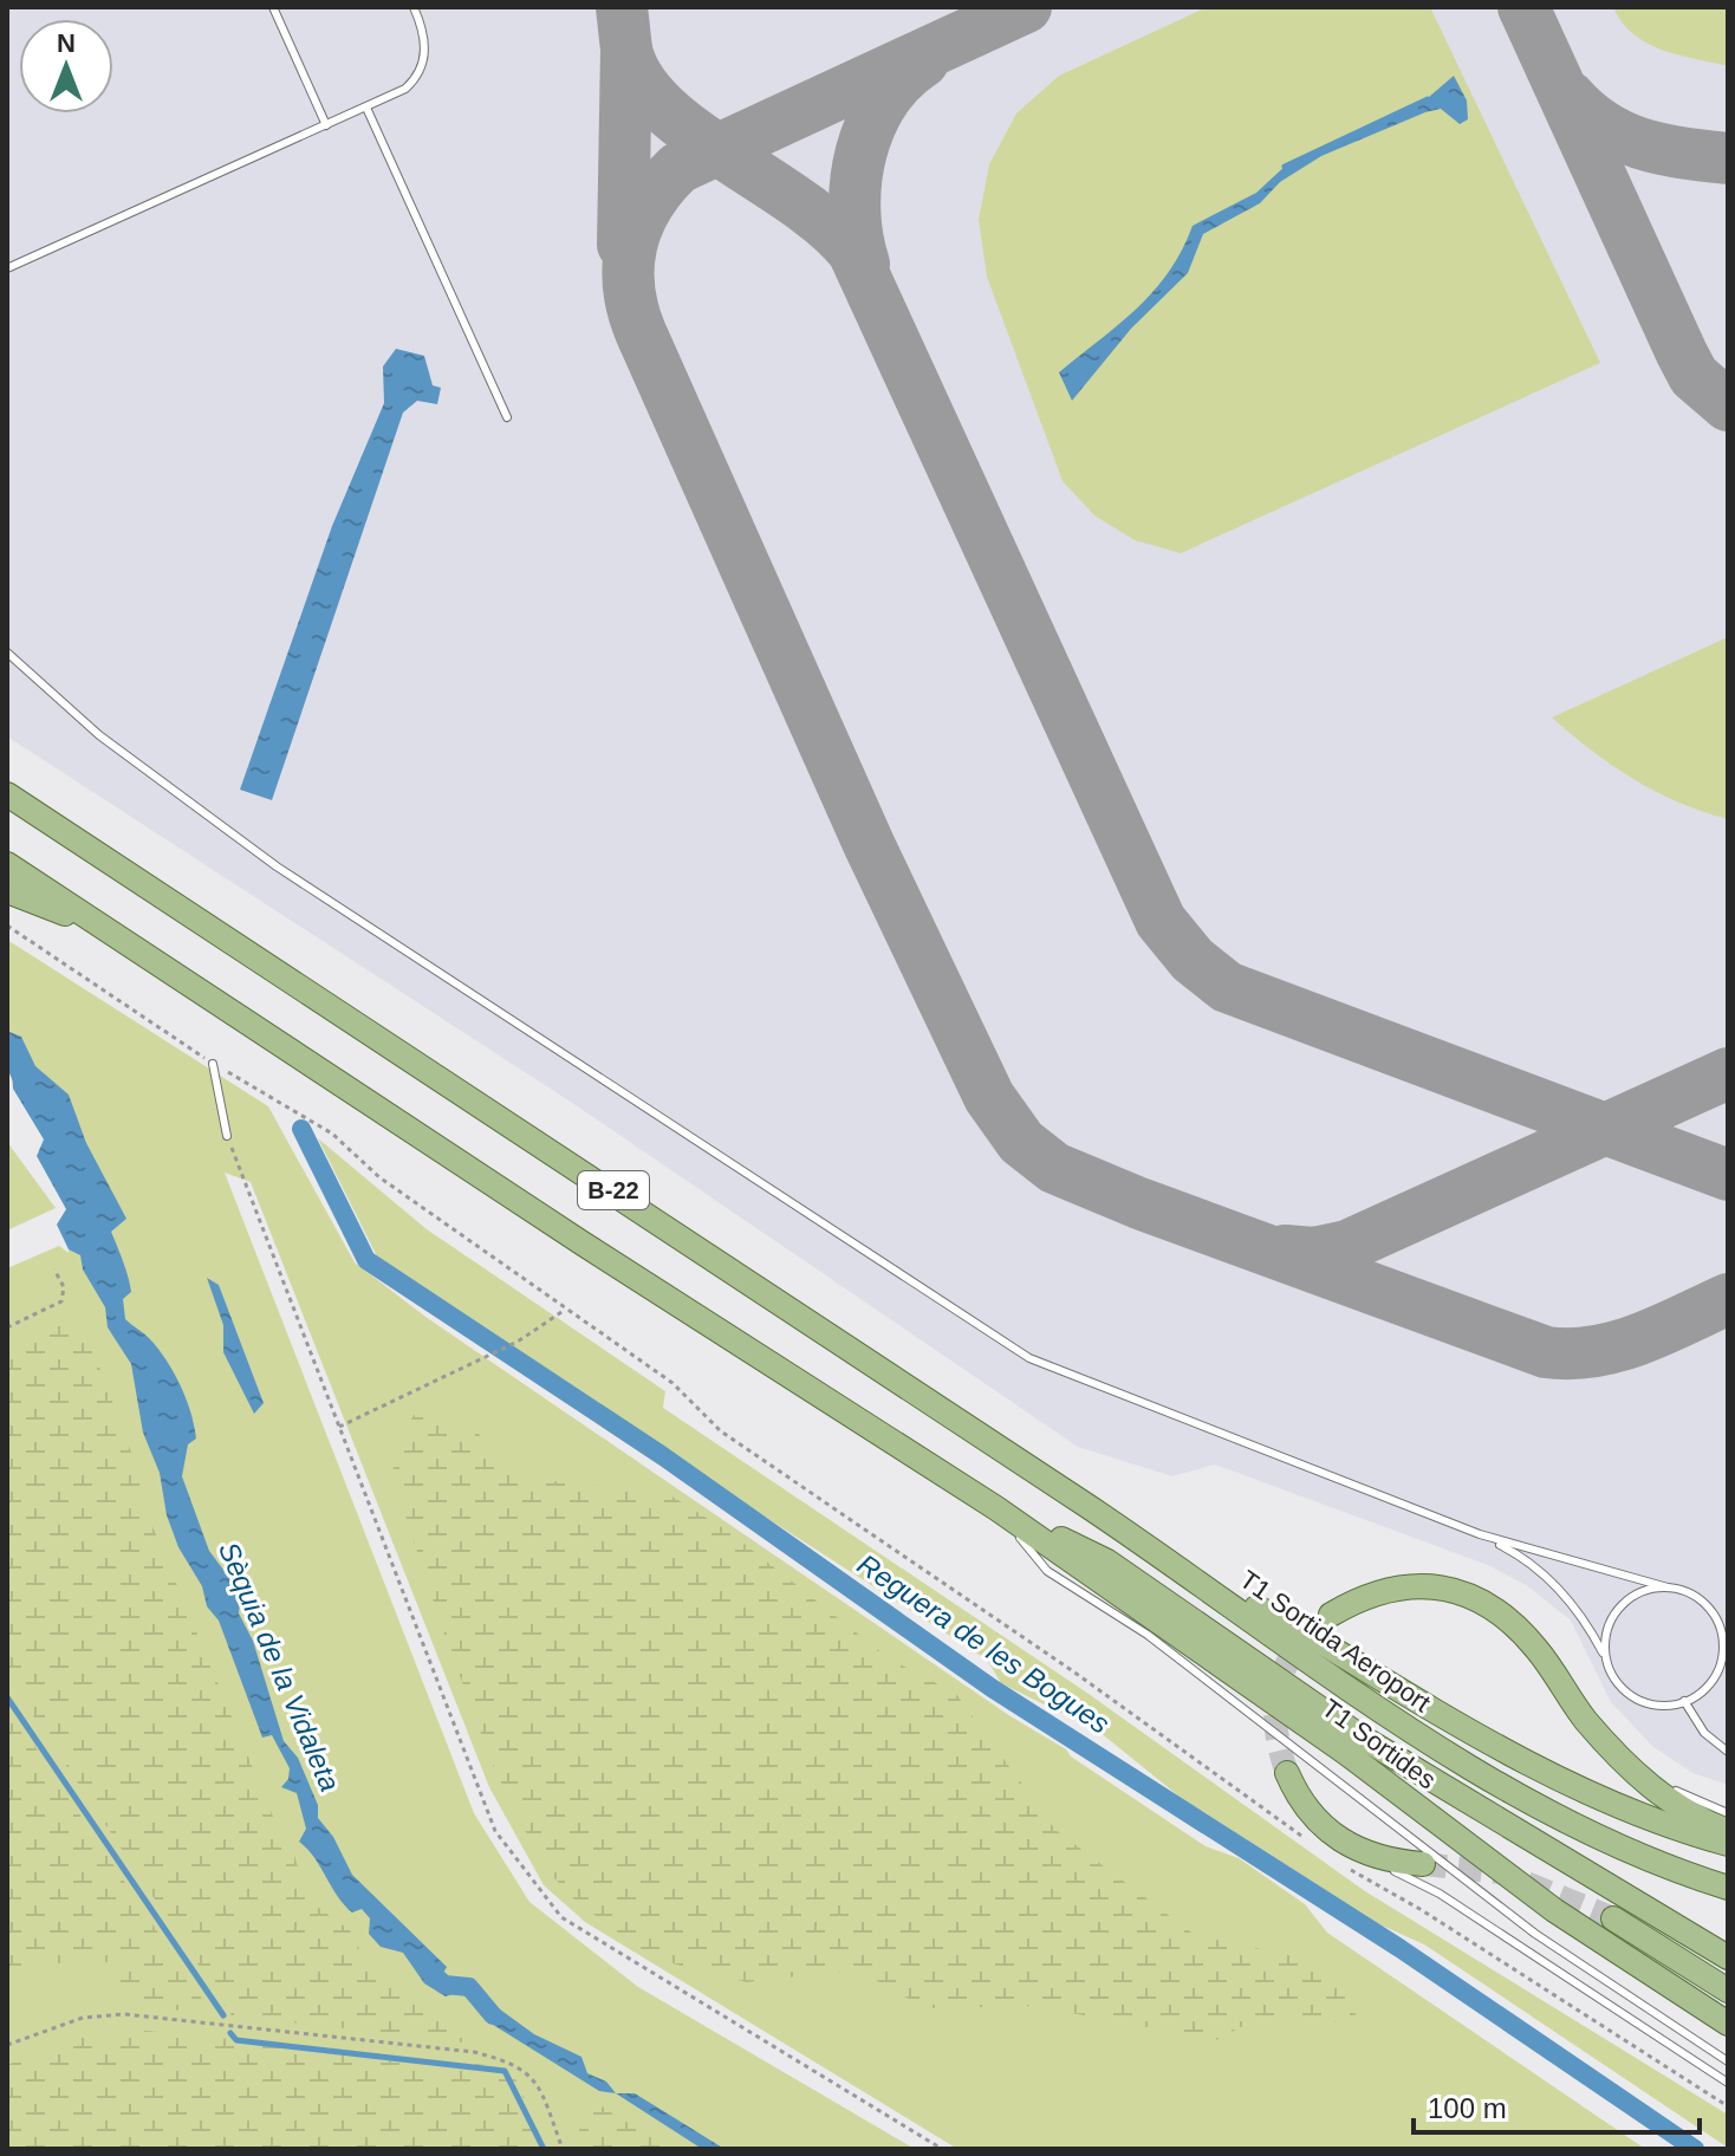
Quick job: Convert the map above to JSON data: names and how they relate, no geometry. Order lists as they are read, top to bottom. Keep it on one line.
{"streets":{"main road":["B-22","T1 Sortida Aeroport","T1 Sortides"]},"crossings":[["B-22","T1 Sortida Aeroport"],["B-22","T1 Sortides"]],"water":["Reguera de les Bogues","Sèquia de la Vidaleta"],"scale_bar":"100 m","north":"top"}
